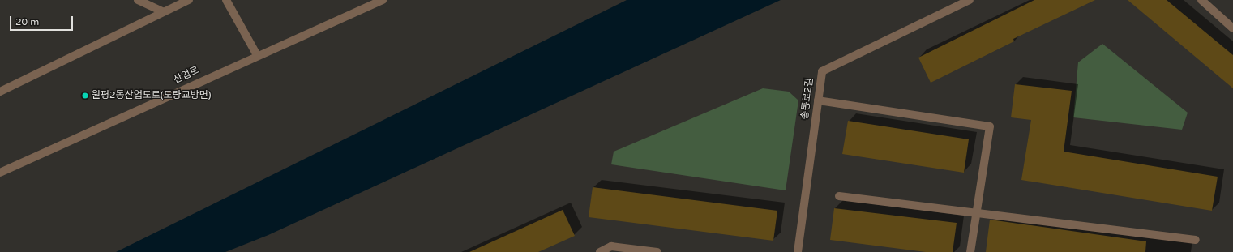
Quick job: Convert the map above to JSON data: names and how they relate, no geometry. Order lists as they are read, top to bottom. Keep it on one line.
{"streets":{"street":["산업로","송동로2길"]},"places":["원평2동산업도로(도량교방면)"],"scale_bar":"20 m"}
